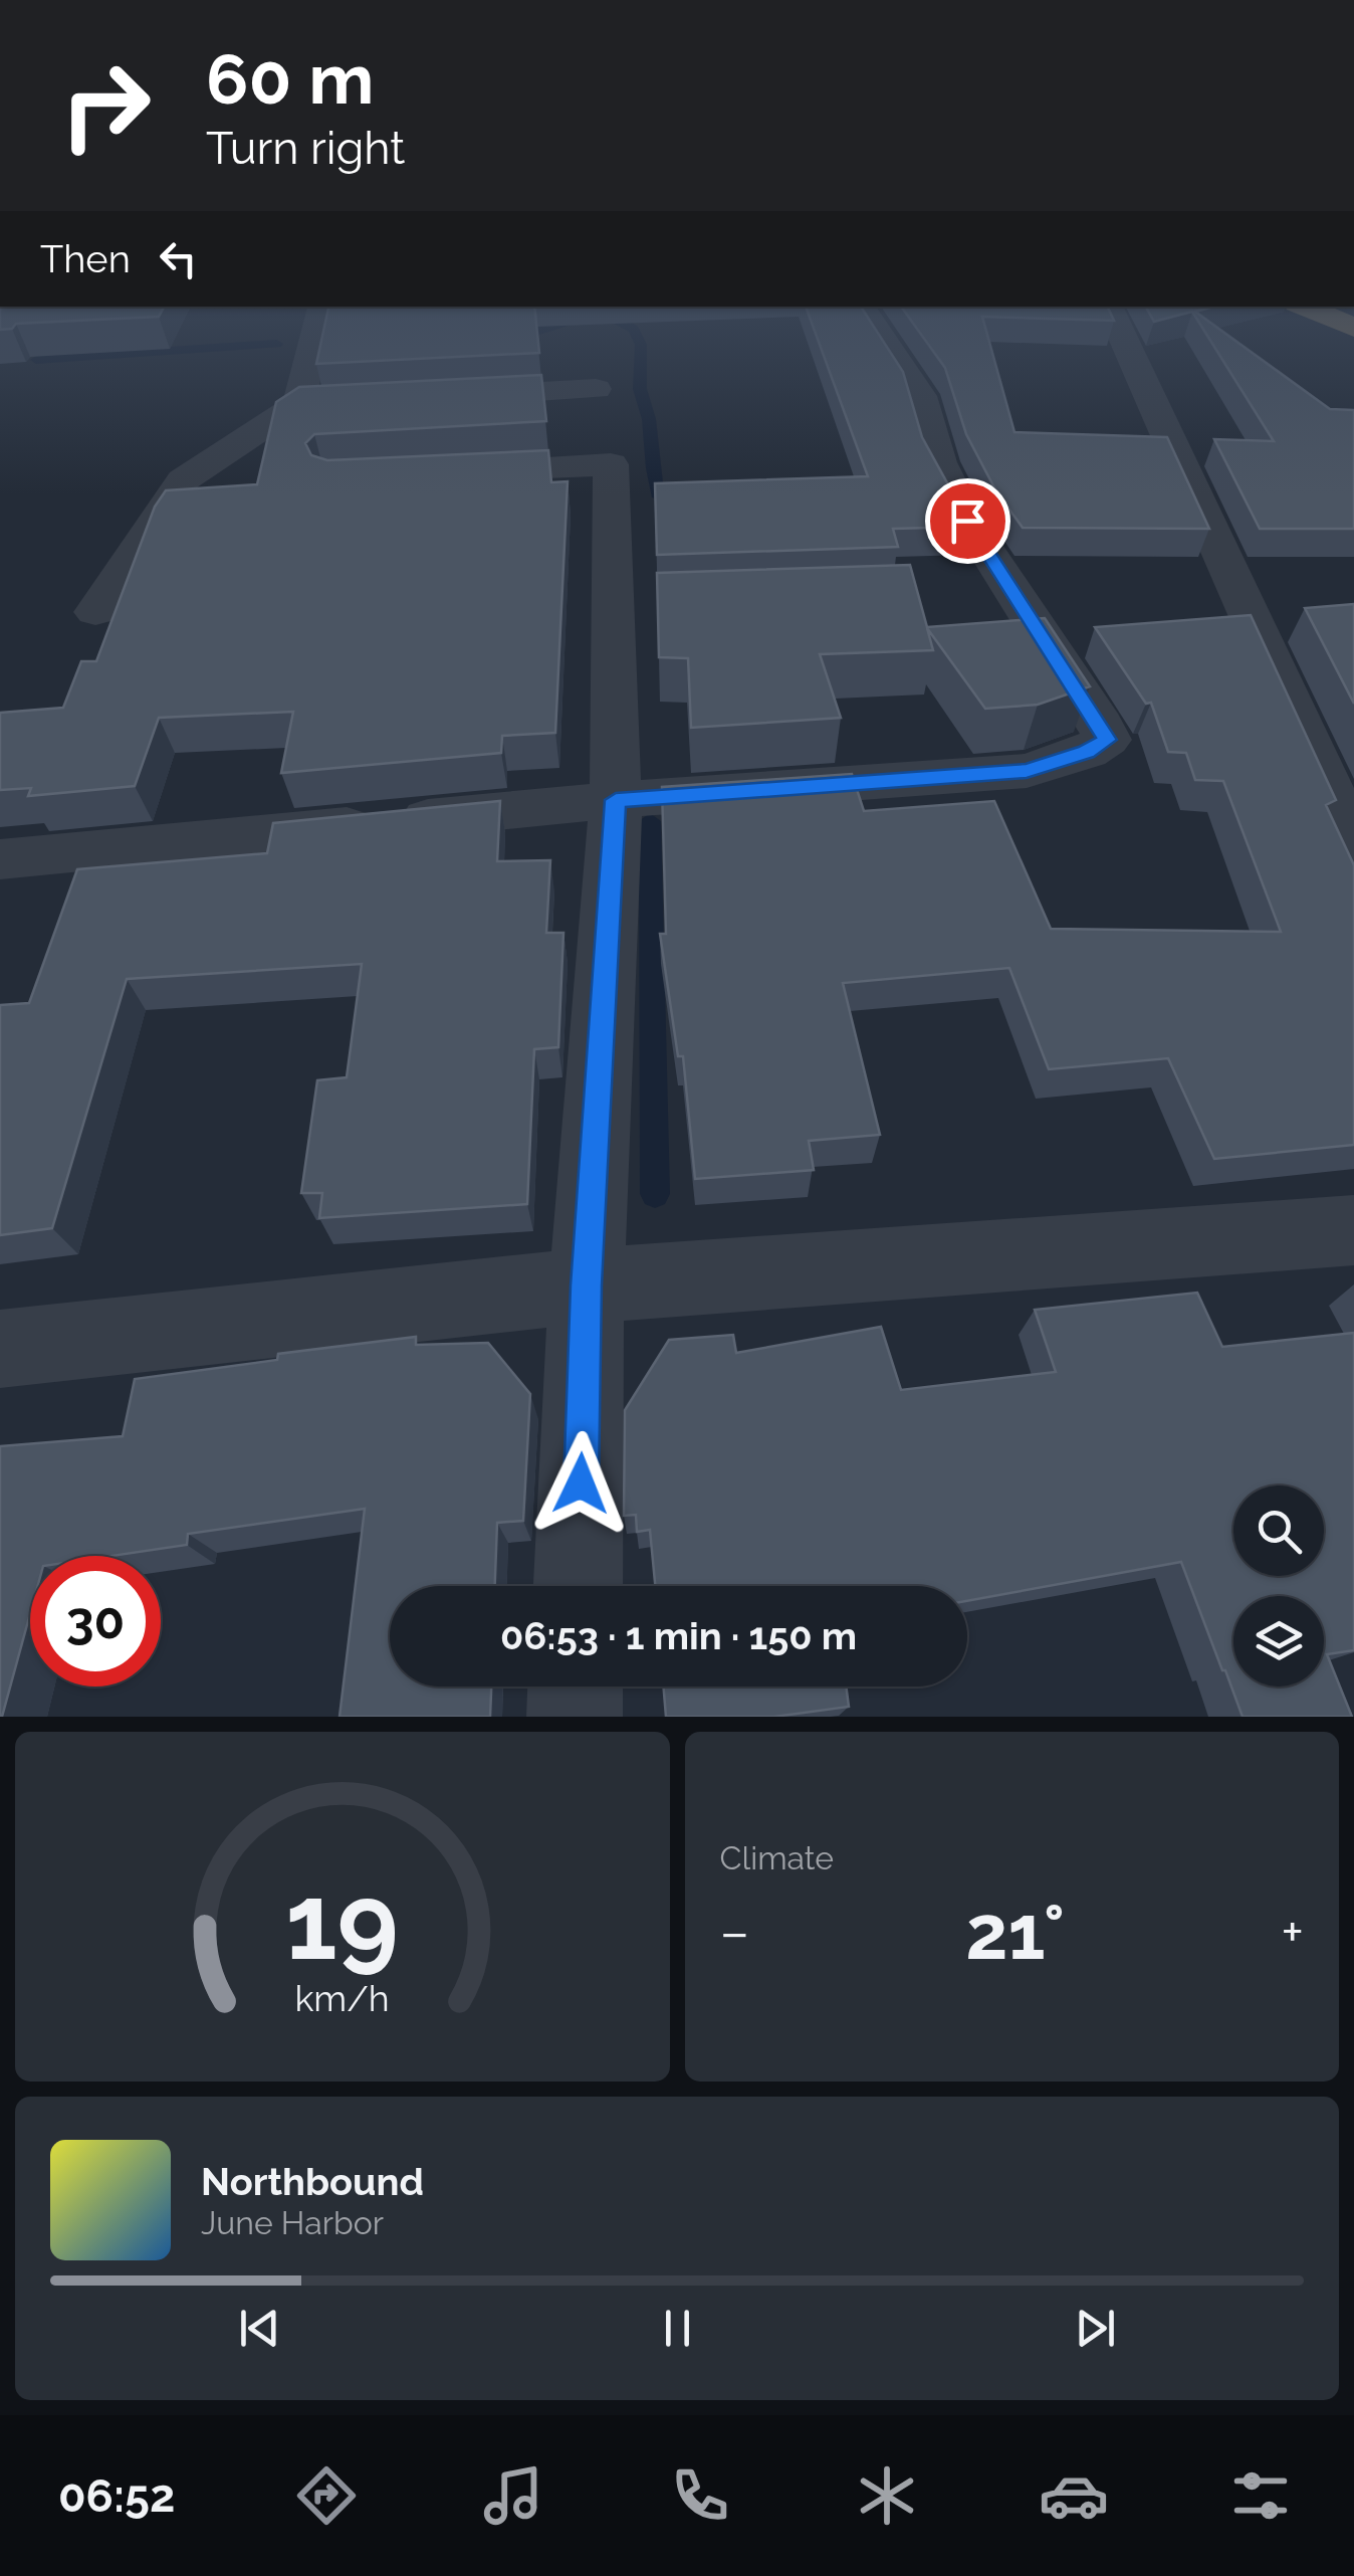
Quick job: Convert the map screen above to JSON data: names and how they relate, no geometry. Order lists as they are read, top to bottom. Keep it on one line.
{"page":{"turn":["60 m","Turn right"],"then":"Then","limit":"30","trip":"06:53 · 1 min · 150 m","tile":"Climate","heat":["−","21°","+"],"song":["Northbound","June Harbor"],"tabs":"06:52","gauge":["19","km/h"]}}
